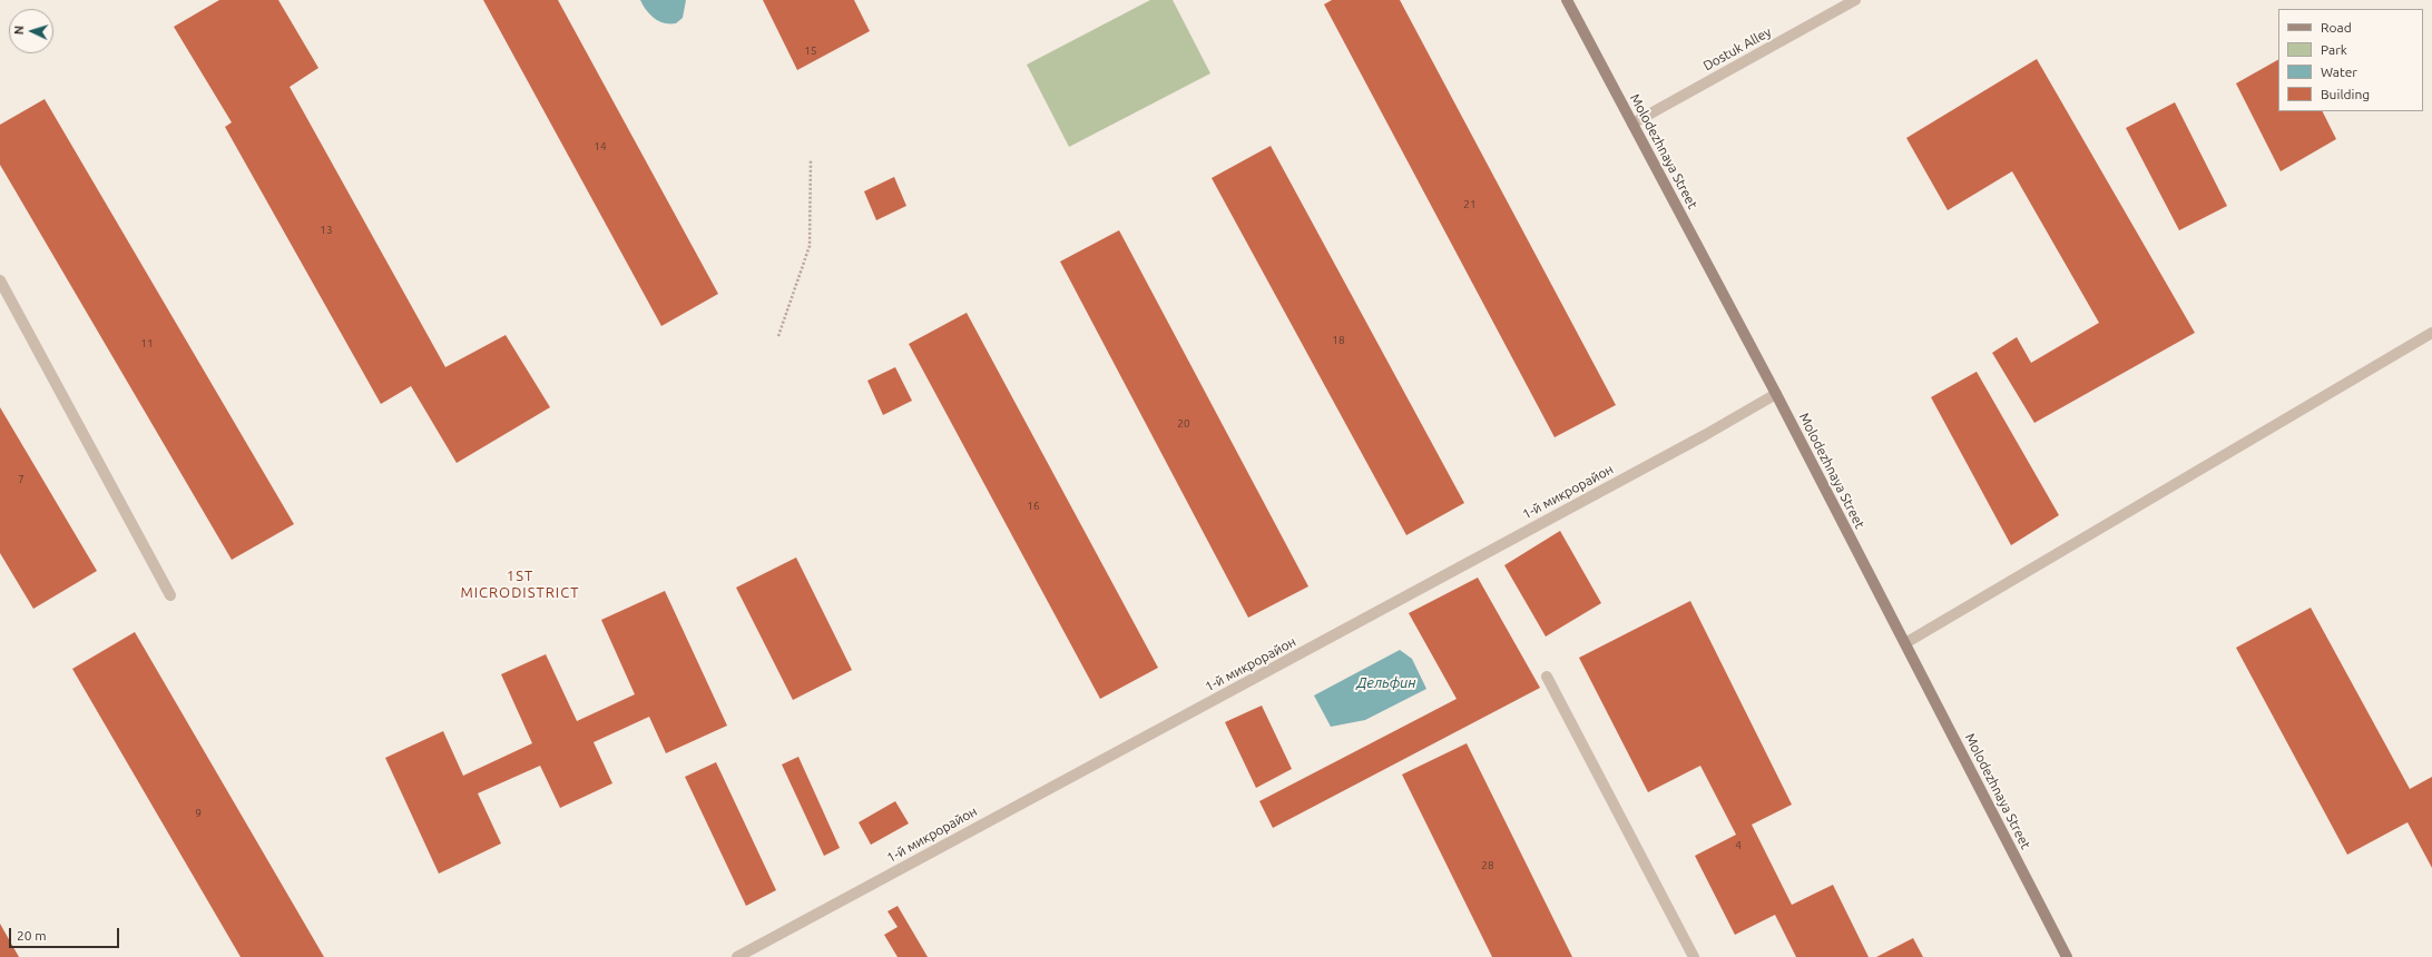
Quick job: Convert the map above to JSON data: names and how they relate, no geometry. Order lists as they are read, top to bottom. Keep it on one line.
{"streets":{"main road":["Molodezhnaya Street"],"street":["Dostuk Alley","1-й микрорайон"]},"crossings":[["Dostuk Alley","Molodezhnaya Street"],["Molodezhnaya Street","1-й микрорайон"]],"districts":["1ST MICRODISTRICT"],"water":["Дельфин"],"house_numbers":["15","14","21","13","18","11","20","7","16","9","4","28"],"legend":["Road","Park","Water","Building"],"scale_bar":"20 m","north":"left"}
